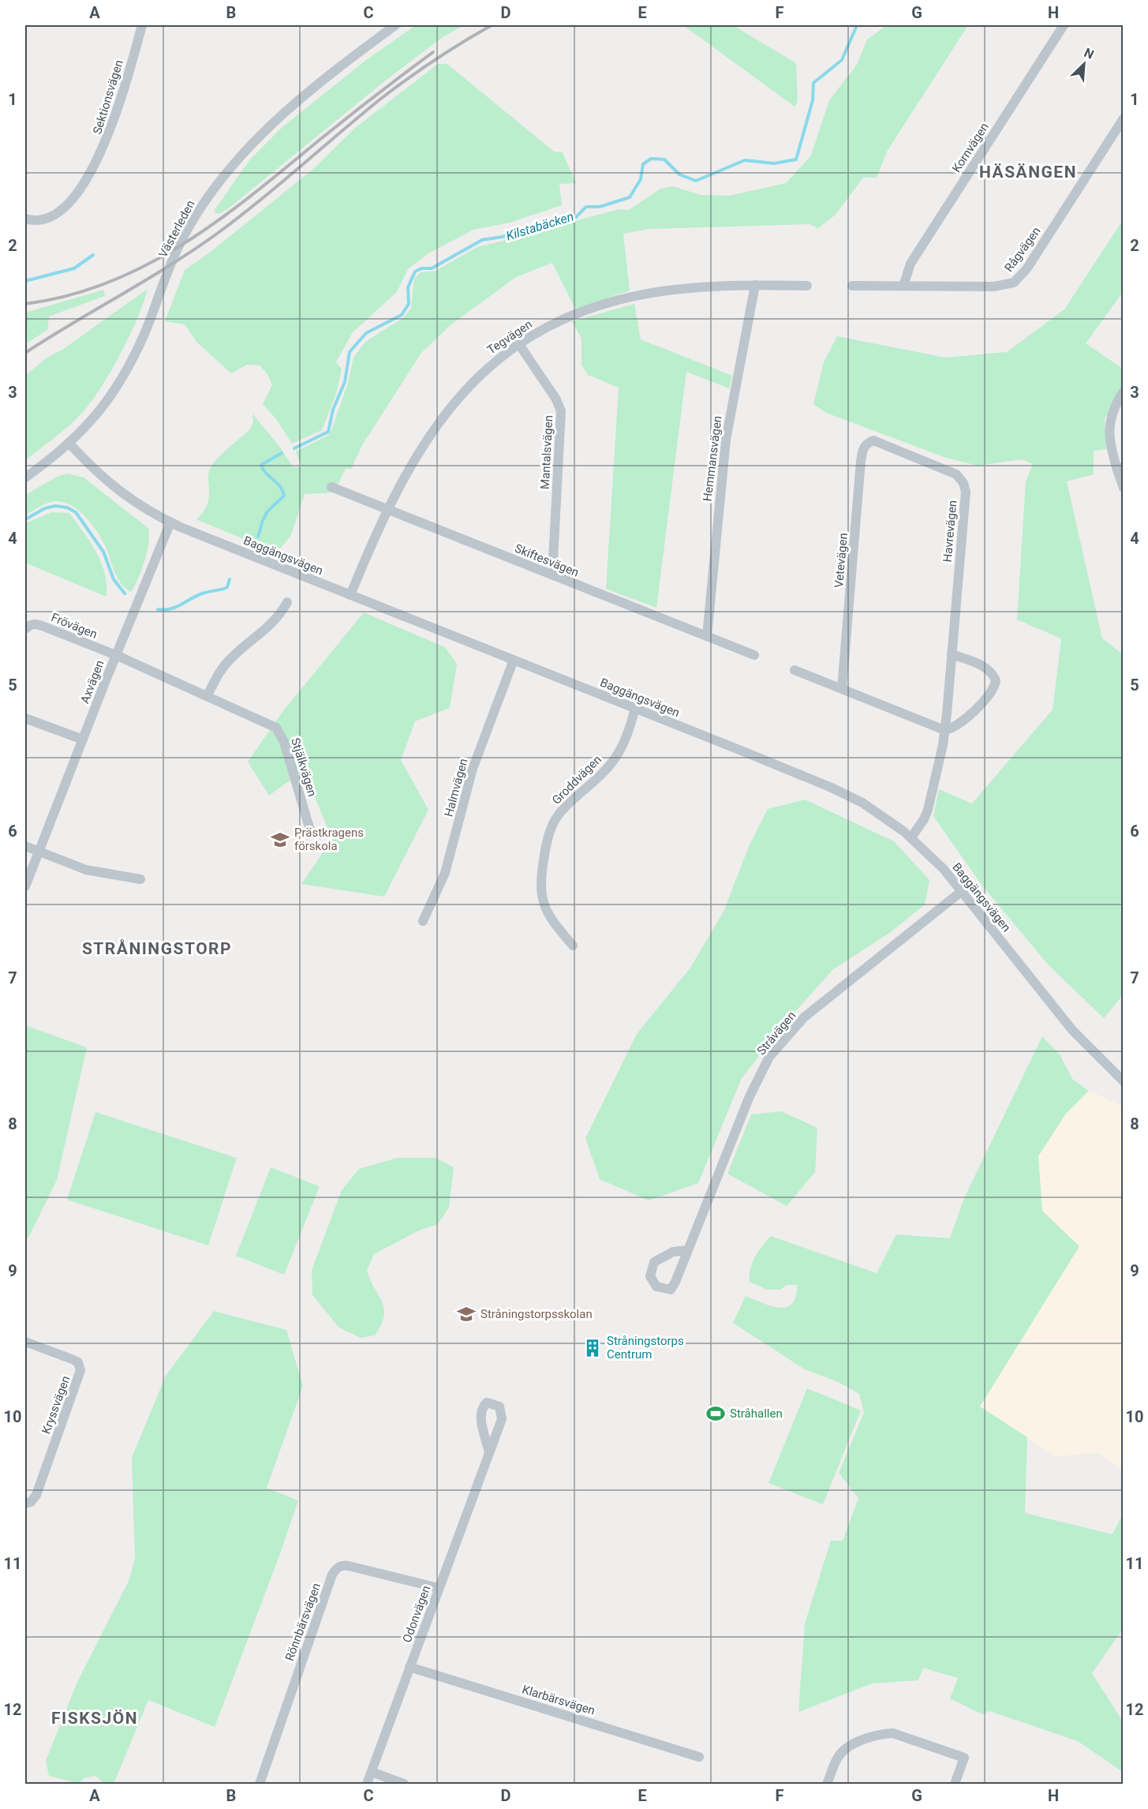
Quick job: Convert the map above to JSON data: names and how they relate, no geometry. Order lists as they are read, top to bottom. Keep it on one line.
{"streets":{"street":["Sektionsvägen","Kornvägen","Västerleden","Rågvägen","Tegvägen","Mantalsvägen","Hemmansvägen","Havrevägen","Baggängsvägen","Skiftesvägen","Vetevägen","Frövägen","Axvägen","Stjälkvägen","Groddvägen","Halmvägen","Stråvägen","Kryssvägen","Odonvägen","Rönnbärsvägen","Klarbärsvägen"]},"crossings":[["Kornvägen","Rågvägen"],["Västerleden","Baggängsvägen"],["Tegvägen","Mantalsvägen"],["Tegvägen","Hemmansvägen"],["Tegvägen","Baggängsvägen"],["Tegvägen","Skiftesvägen"],["Mantalsvägen","Skiftesvägen"],["Hemmansvägen","Skiftesvägen"],["Havrevägen","Baggängsvägen"],["Havrevägen","Vetevägen"],["Baggängsvägen","Axvägen"],["Baggängsvägen","Groddvägen"],["Baggängsvägen","Halmvägen"],["Baggängsvägen","Stråvägen"],["Frövägen","Axvägen"],["Frövägen","Stjälkvägen"],["Axvägen","Stjälkvägen"],["Odonvägen","Rönnbärsvägen"],["Odonvägen","Klarbärsvägen"]],"districts":["HÄSÄNGEN","STRÅNINGSTORP","FISKSJÖN"],"water":["Kilstabäcken"],"places":{"school or university":["Prästkragens förskola","Stråningstorpsskolan"],"building":["Stråningstorps Centrum"],"sports":["Stråhallen"]},"north":"top right","grid":{"columns":["A","B","C","D","E","F","G","H"],"rows":["1","2","3","4","5","6","7","8","9","10","11","12"]}}
